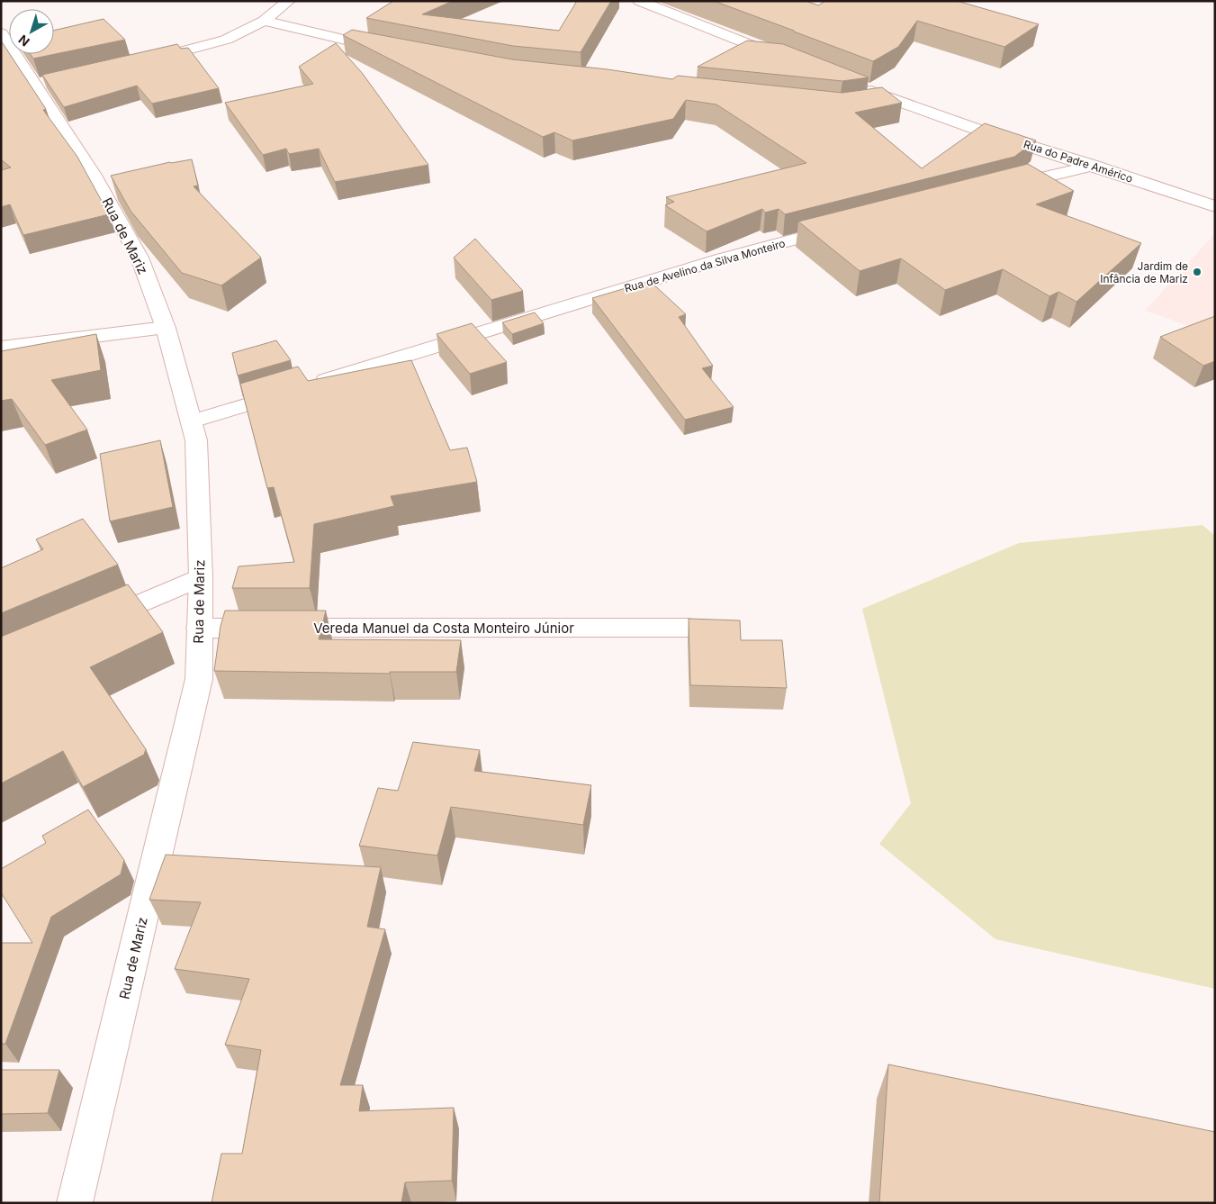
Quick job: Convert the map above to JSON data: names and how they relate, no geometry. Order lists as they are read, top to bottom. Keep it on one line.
{"streets":{"street":["Rua do Padre Américo","Rua de Mariz","Rua de Avelino da Silva Monteiro","Vereda Manuel da Costa Monteiro Júnior"]},"crossings":[["Rua de Mariz","Rua de Avelino da Silva Monteiro"],["Rua de Mariz","Vereda Manuel da Costa Monteiro Júnior"]],"places":["Jardim de Infância de Mariz"],"north":"bottom left"}
